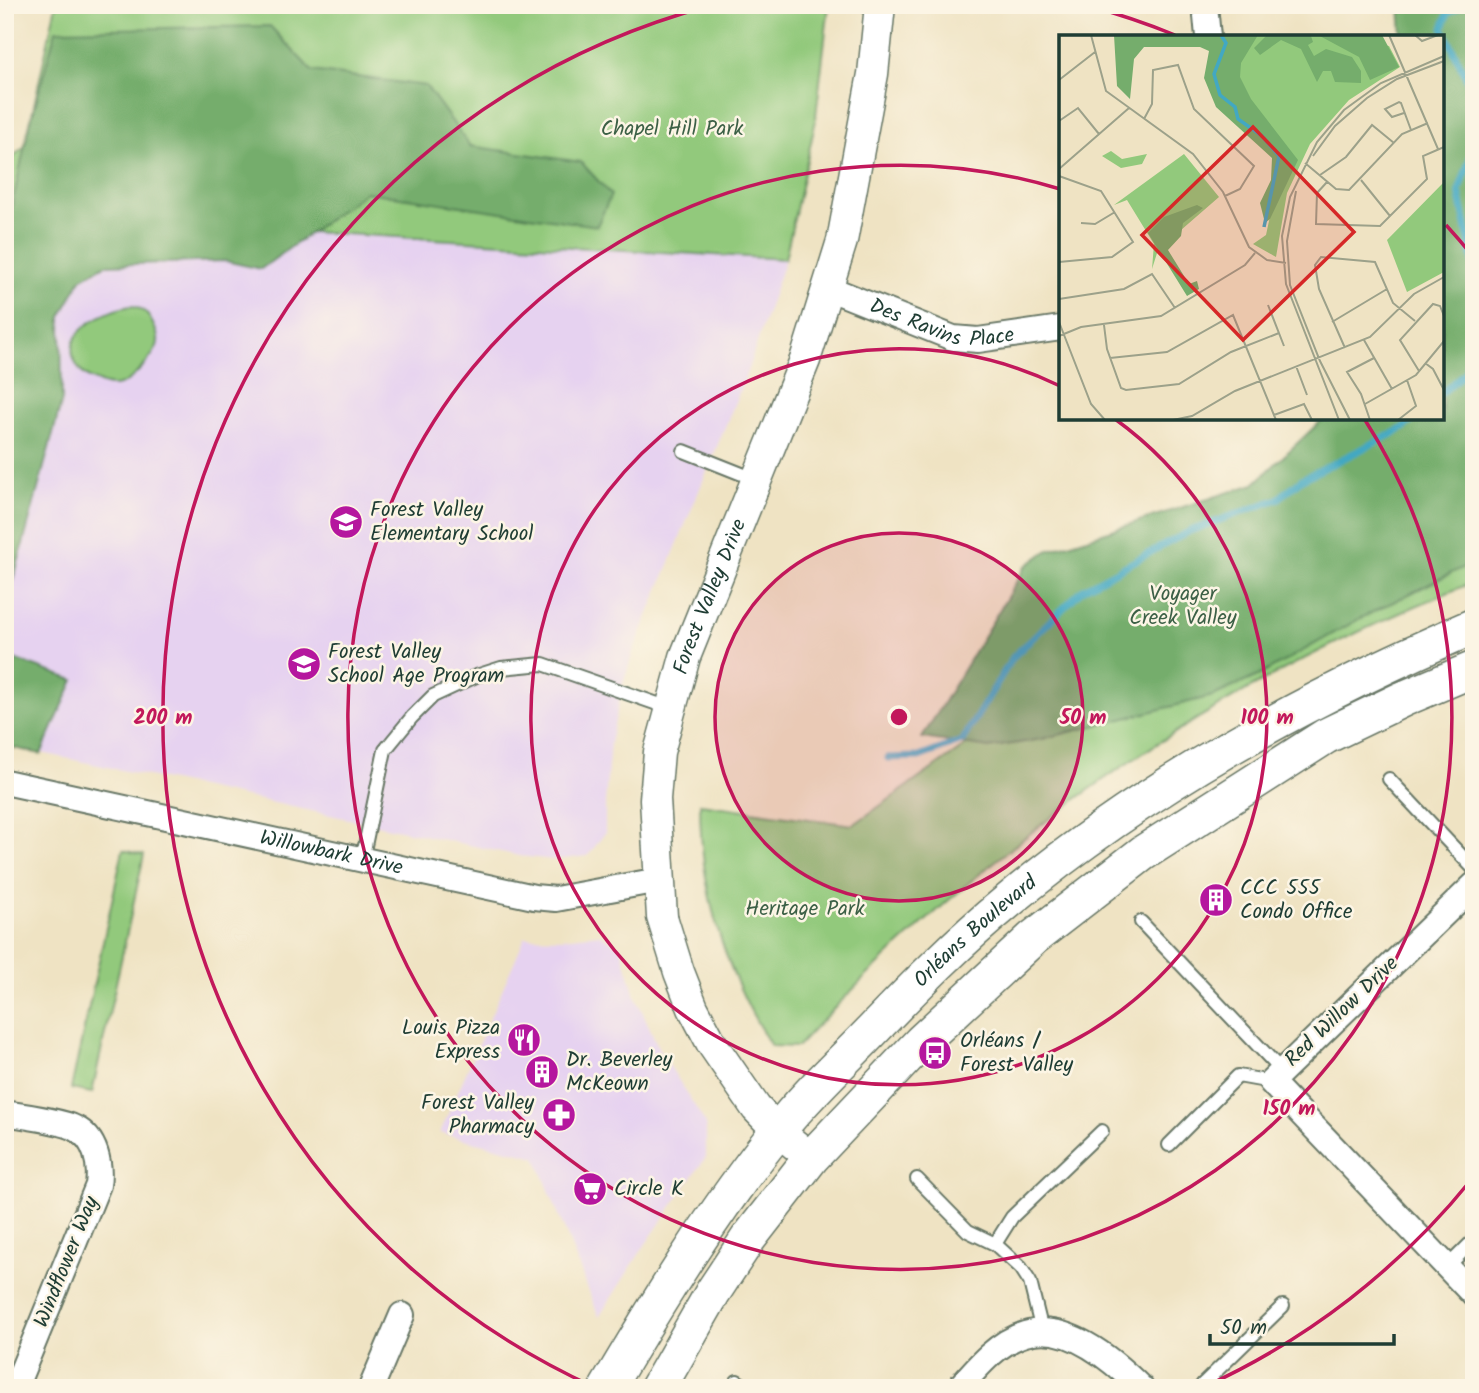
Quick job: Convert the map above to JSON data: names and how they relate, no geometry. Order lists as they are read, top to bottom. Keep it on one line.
{"streets":{"main road":["Orléans Boulevard"],"street":["Des Ravins Place","Forest Valley Drive","Willowbark Drive","Red Willow Drive","Windflower Way"]},"crossings":[["Des Ravins Place","Forest Valley Drive"],["Forest Valley Drive","Willowbark Drive"],["Forest Valley Drive","Orléans Boulevard"]],"parks":["Chapel Hill Park","Voyager Creek Valley","Heritage Park"],"places":{"school or university":["Forest Valley Elementary School","Forest Valley School Age Program"],"building":["CCC 555 Condo Office","Dr. Beverley McKeown"],"restaurant":["Louis Pizza Express"],"bus stop":["Orléans / Forest Valley"],"pharmacy":["Forest Valley Pharmacy"],"supermarket":["Circle K"]},"scale_bar":"50 m","rings":["50 m","100 m","200 m","150 m"]}
